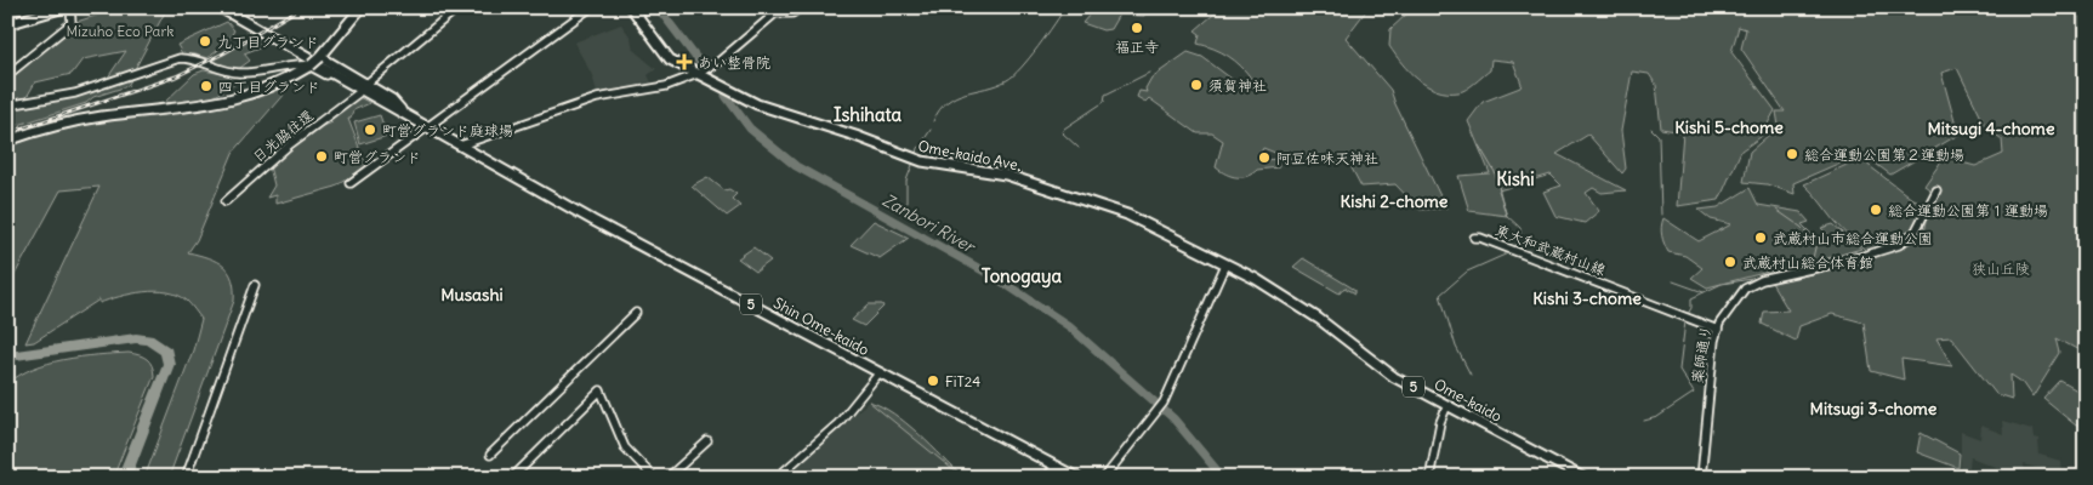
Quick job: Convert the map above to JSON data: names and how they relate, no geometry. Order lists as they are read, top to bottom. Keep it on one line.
{"streets":{"main road":["Ome-kaido Ave.","5","Shin Ome-kaido","Ome-kaido"],"street":["日光脇往還","東大和武蔵村山線","薬師通り"]},"crossings":[["Ome-kaido Ave.","Ome-kaido"],["東大和武蔵村山線","薬師通り"]],"districts":["Ishihata","Kishi 5-chome","Mitsugi 4-chome","Kishi","Kishi 2-chome","Tonogaya","Musashi","Kishi 3-chome","Mitsugi 3-chome"],"water":["Zanbori River"],"parks":["Mizuho Eco Park","狭山丘陵"],"places":{"other":["福正寺","九丁目グランド","須賀神社","四丁目グランド","町営グランド庭球場","総合運動公園第２運動場","町営グランド","阿豆佐味天神社","総合運動公園第１運動場","武蔵村山市総合運動公園","武蔵村山総合体育館","FiT24"],"health":["あい整骨院"]}}
